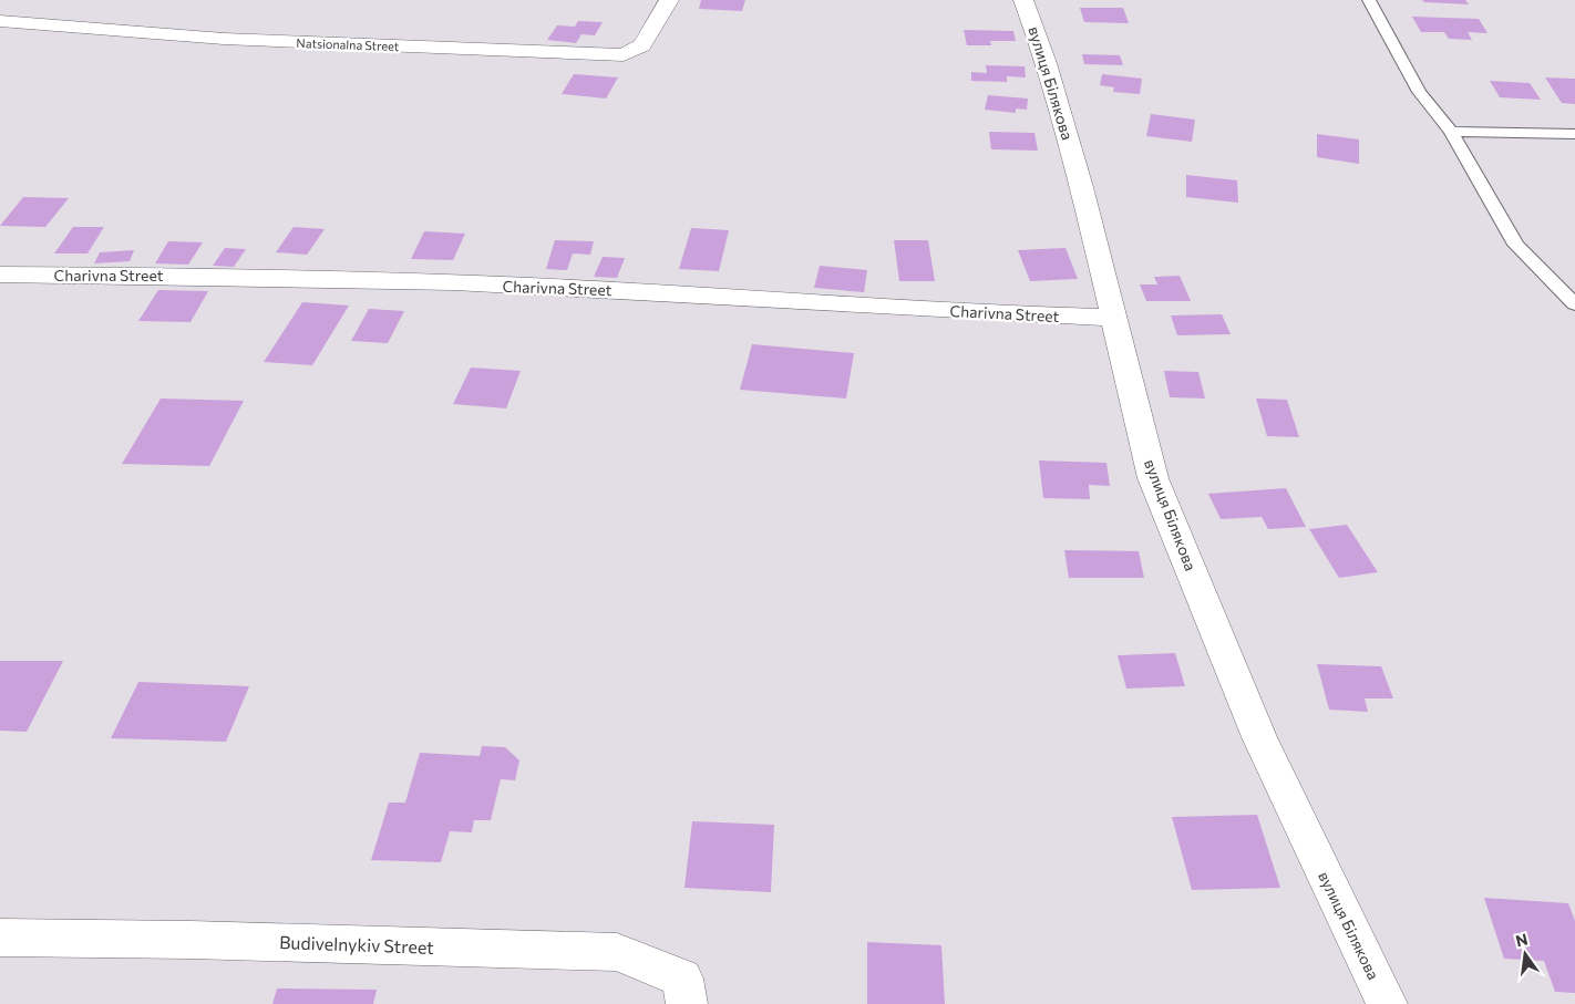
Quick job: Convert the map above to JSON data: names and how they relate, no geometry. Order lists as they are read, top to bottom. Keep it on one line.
{"streets":{"street":["Natsionalna Street","вулиця Білякова","Charivna Street","Budivelnykiv Street"]},"crossings":[["вулиця Білякова","Charivna Street"]],"north":"top"}
